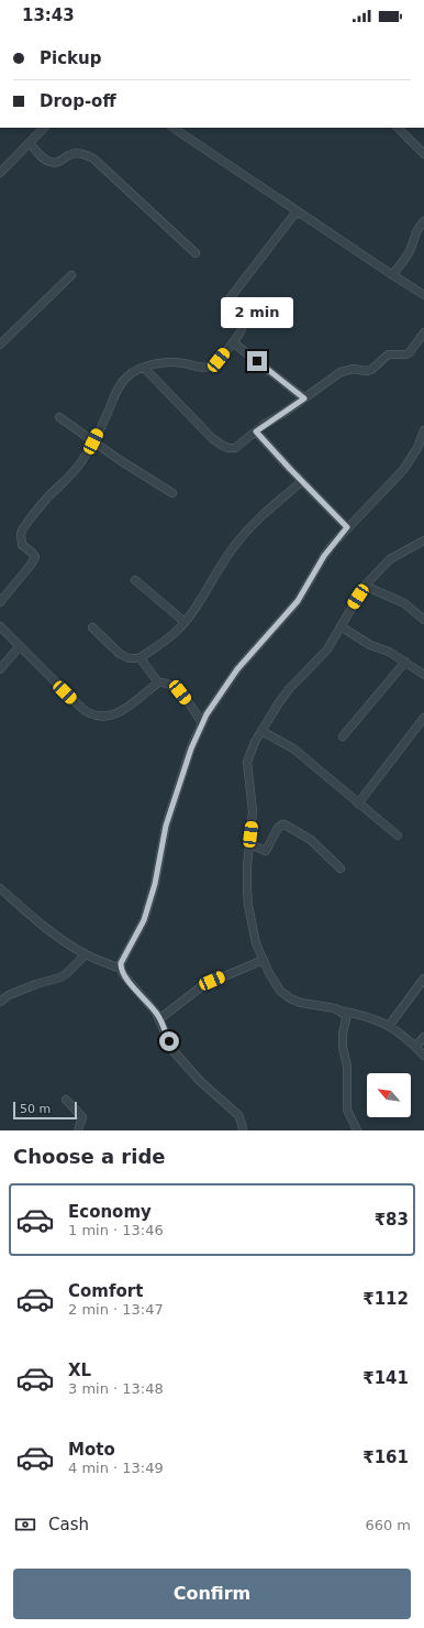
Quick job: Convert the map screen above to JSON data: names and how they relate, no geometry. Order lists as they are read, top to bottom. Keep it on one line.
{"scale_bar":"50 m","north":"top left","page":{"status":"13:43","banner":["Pickup","Drop-off"],"bubble":"2 min","scale":"50 m","heading":"Choose a ride","list":[{"name":"Economy","note":"1 min · 13:46","value":"₹83"},{"name":"Comfort","note":"2 min · 13:47","value":"₹112"},{"name":"XL","note":"3 min · 13:48","value":"₹141"},{"name":"Moto","note":"4 min · 13:49","value":"₹161"}],"pay":["Cash","660 m"],"buttons":"Confirm"}}
